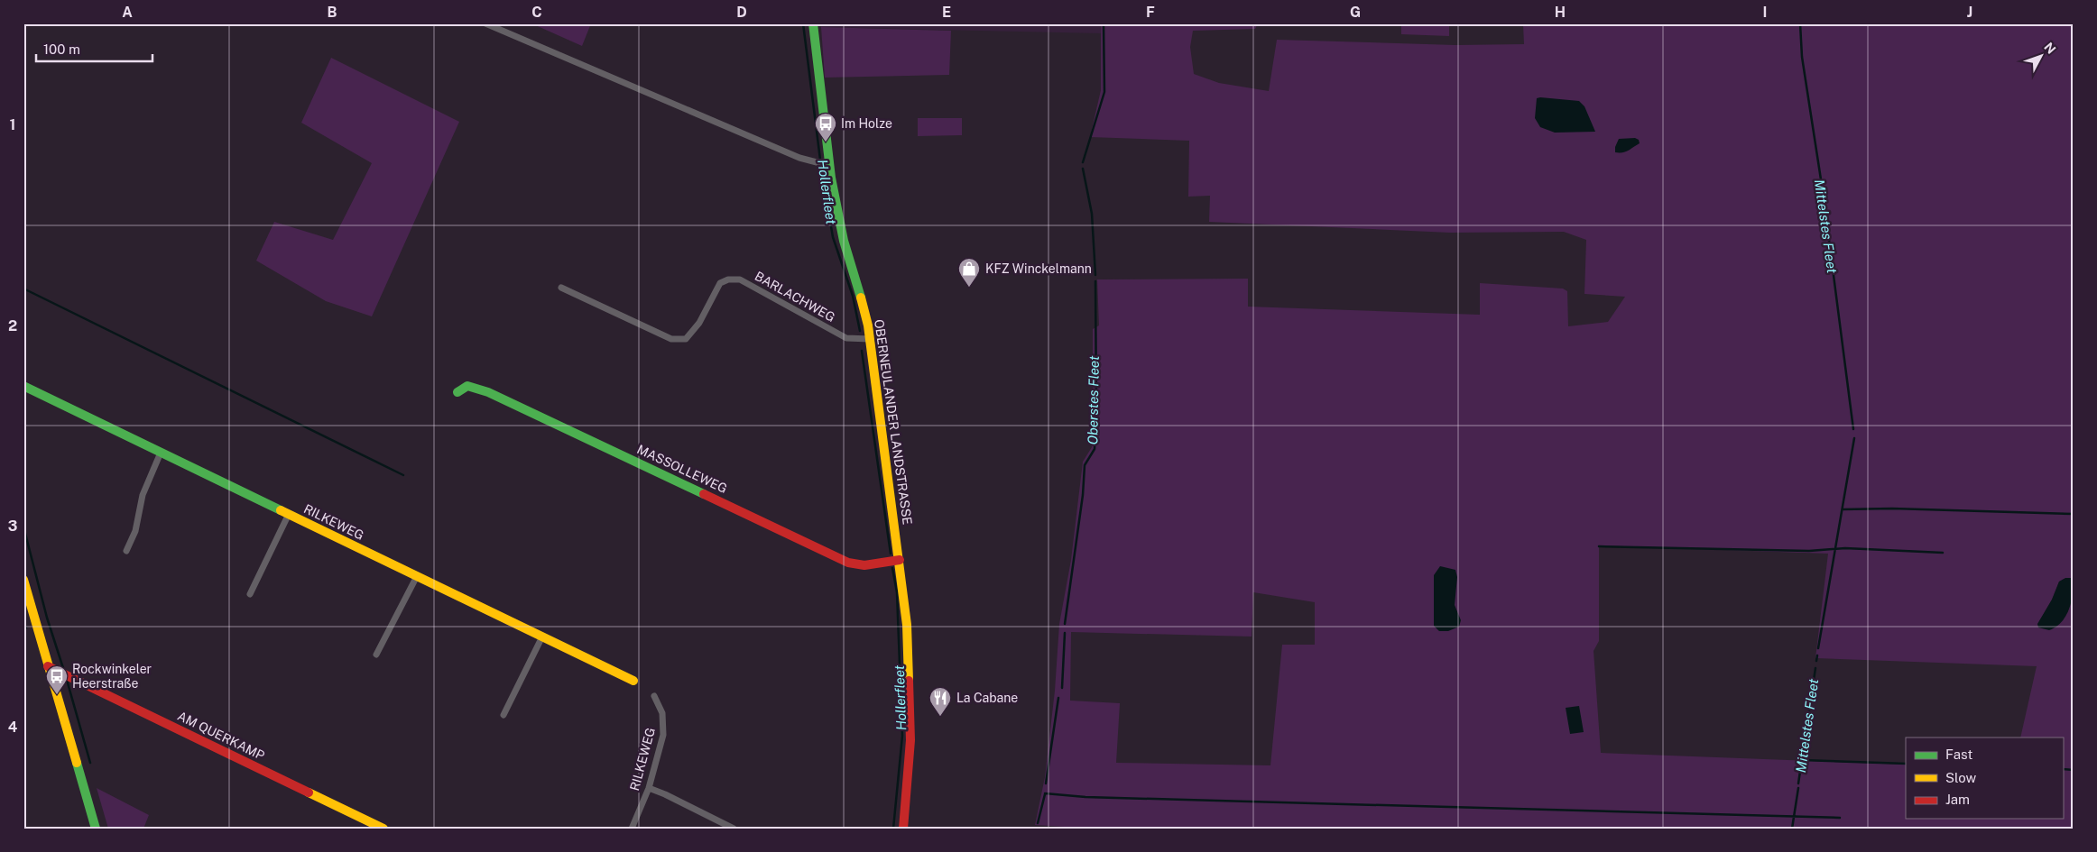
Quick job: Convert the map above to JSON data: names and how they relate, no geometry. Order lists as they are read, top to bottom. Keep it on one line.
{"streets":{"street":["BARLACHWEG","OBERNEULANDER LANDSTRASSE","MASSOLLEWEG","RILKEWEG","AM QUERKAMP"]},"crossings":[["BARLACHWEG","OBERNEULANDER LANDSTRASSE"],["OBERNEULANDER LANDSTRASSE","MASSOLLEWEG"]],"water":["Hollerfleet","Mittelstes Fleet","Oberstes Fleet"],"places":{"bus stop":["Im Holze","Rockwinkeler Heerstraße"],"shop":["KFZ Winckelmann"],"restaurant":["La Cabane"]},"legend":["Fast","Slow","Jam"],"scale_bar":"100 m","north":"top right","grid":{"columns":["A","B","C","D","E","F","G","H","I","J"],"rows":["1","2","3","4"]}}
